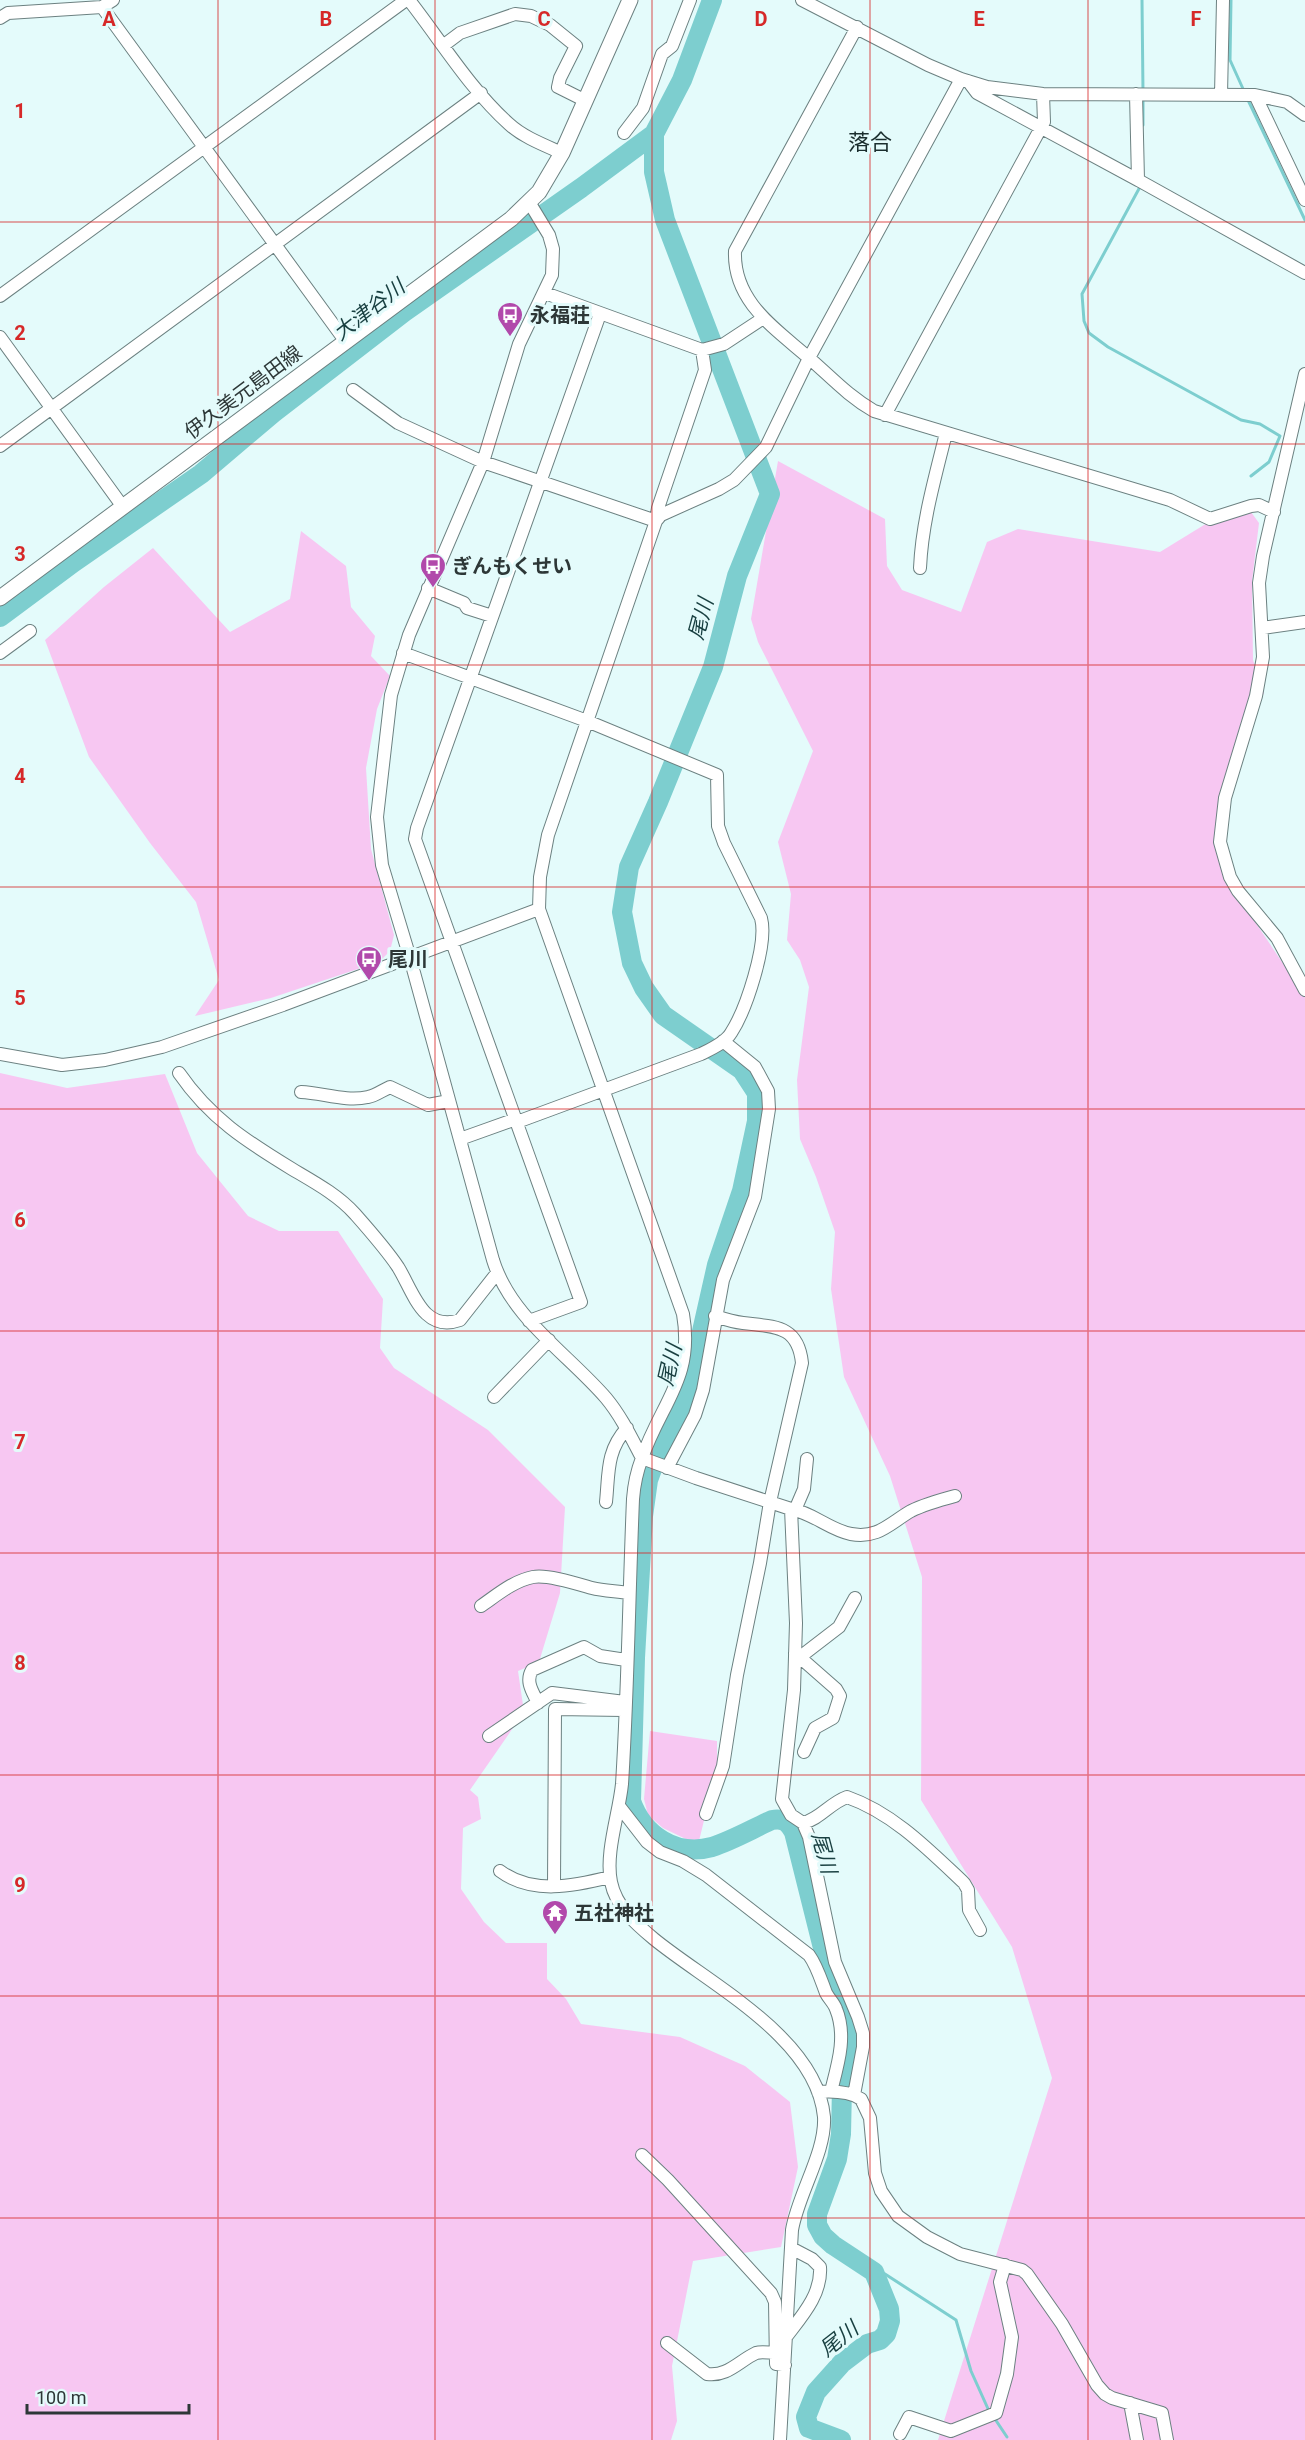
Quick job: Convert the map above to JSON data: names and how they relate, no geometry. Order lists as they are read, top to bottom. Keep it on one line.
{"streets":{"main road":["伊久美元島田線"]},"districts":["落合"],"water":["大津谷川","尾川"],"places":{"bus stop":["永福荘","ぎんもくせい","尾川"],"temple":["五社神社"]},"scale_bar":"100 m","grid":{"columns":["A","B","C","D","E","F"],"rows":["1","2","3","4","5","6","7","8","9"]}}
